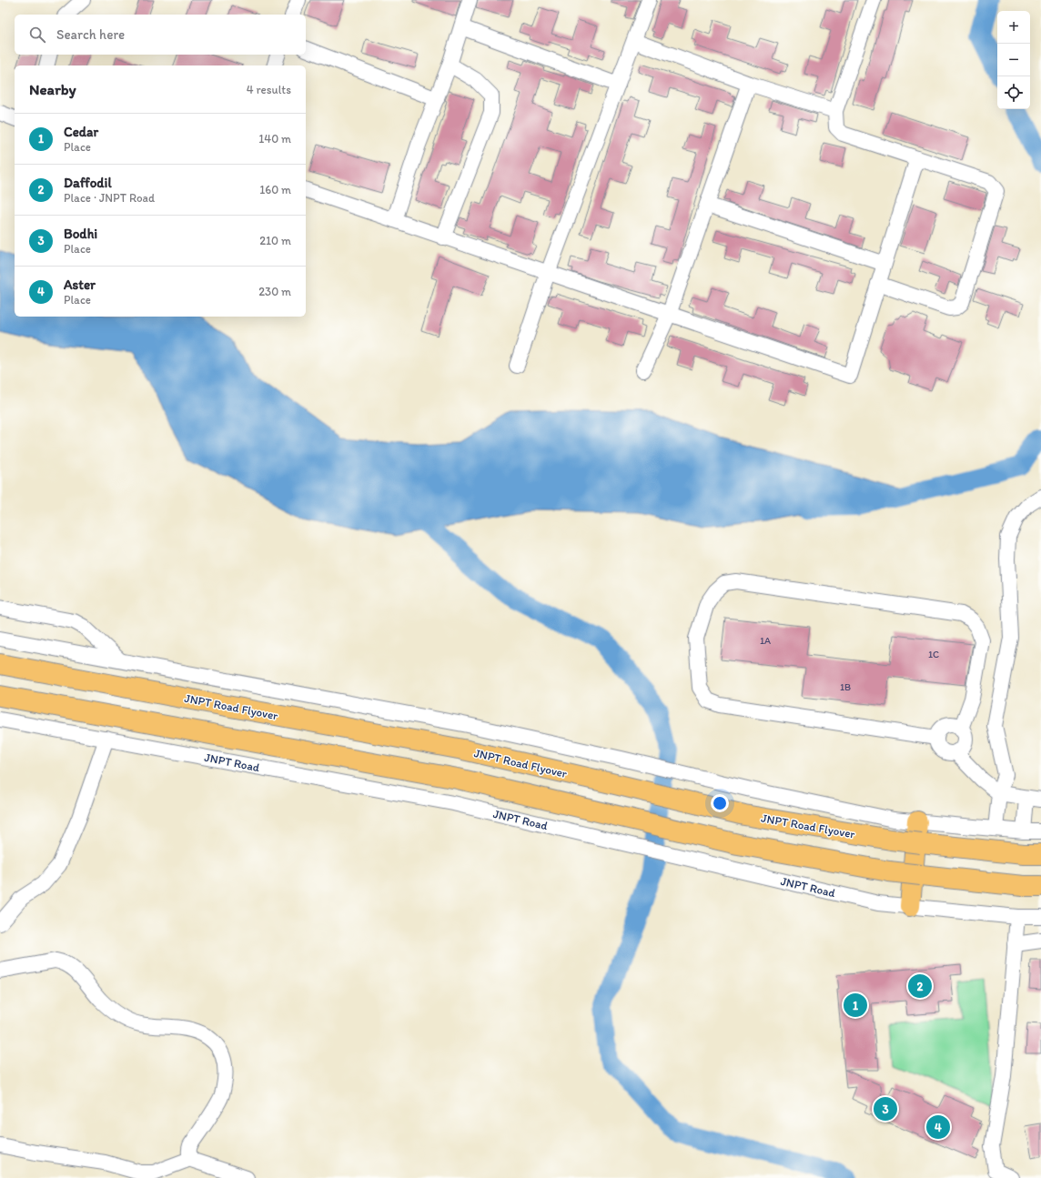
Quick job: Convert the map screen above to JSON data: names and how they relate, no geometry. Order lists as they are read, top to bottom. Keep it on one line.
{"streets":{"highway":["JNPT Road Flyover"],"street":["JNPT Road"]},"house_numbers":["1A","1C","1B"],"page":{"map_buttons":["+","−"],"search":"Search here","heading":["Nearby","4 results"],"list":[{"mark":"1","name":"Cedar","note":"Place","value":"140 m"},{"mark":"2","name":"Daffodil","note":"Place · JNPT Road","value":"160 m"},{"mark":"3","name":"Bodhi","note":"Place","value":"210 m"},{"mark":"4","name":"Aster","note":"Place","value":"230 m"}],"pins":["2","1","3","4"]}}
